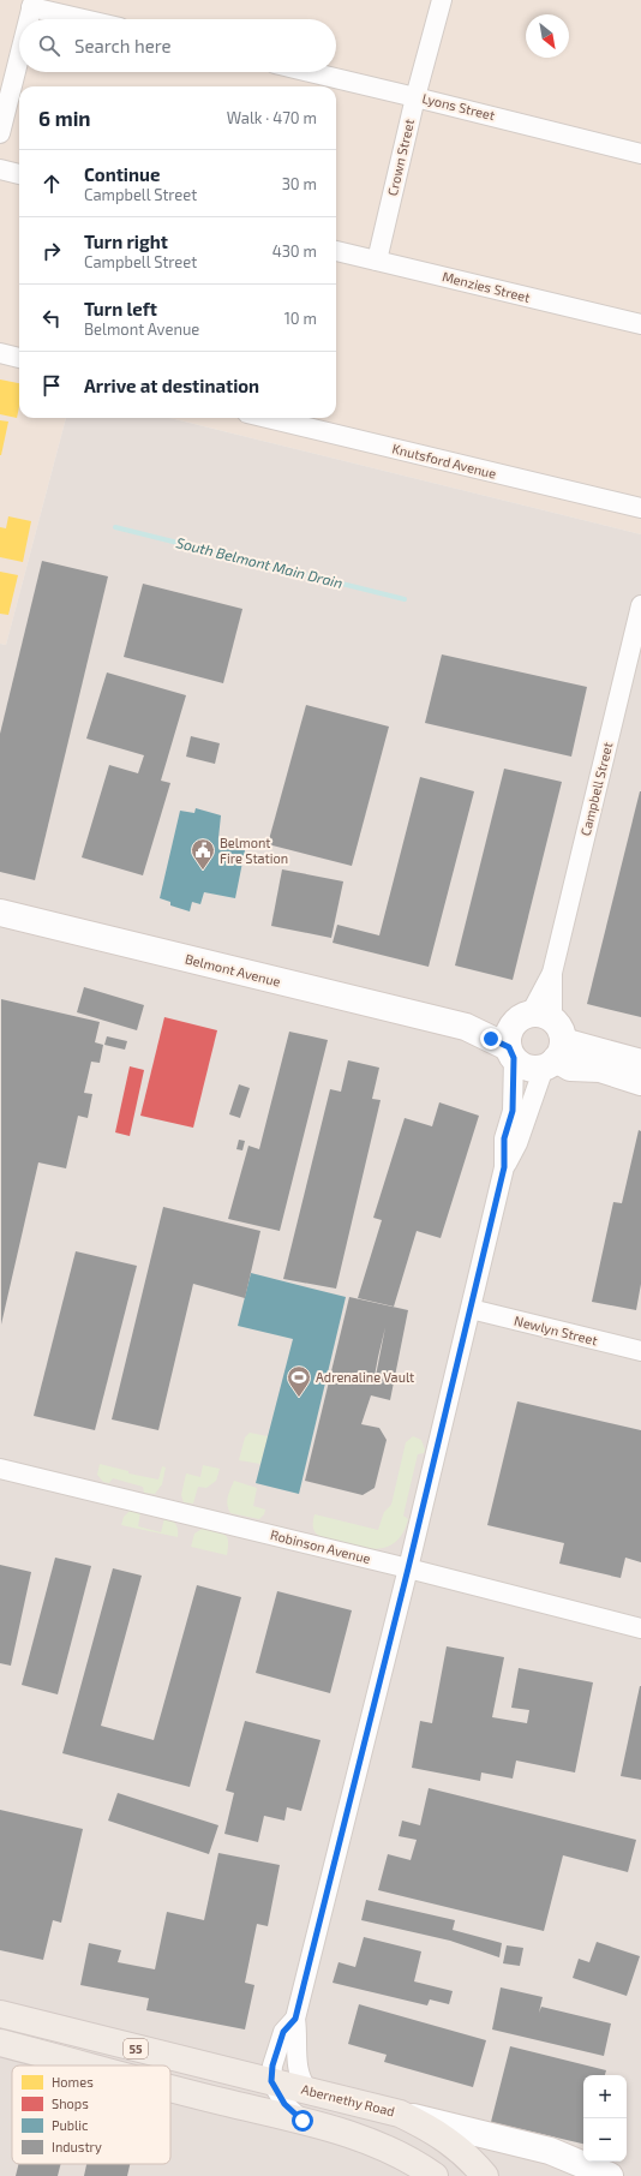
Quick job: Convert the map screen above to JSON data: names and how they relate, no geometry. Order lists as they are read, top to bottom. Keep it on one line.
{"streets":{"main road":["Belmont Avenue","55","Abernethy Road"],"street":["Lyons Street","Crown Street","Menzies Street","Knutsford Avenue","Campbell Street","Newlyn Street","Robinson Avenue"]},"crossings":[["Lyons Street","Crown Street"],["Crown Street","Menzies Street"],["Campbell Street","Belmont Avenue"],["Campbell Street","Newlyn Street"],["Campbell Street","Robinson Avenue"],["Campbell Street","Abernethy Road"],["55","Abernethy Road"]],"water":["South Belmont Main Drain"],"places":{"public building":["Belmont Fire Station"],"sports":["Adrenaline Vault"]},"legend":["Homes","Shops","Public","Industry"],"north":"bottom right","page":{"search":"Search here","heading":["6 min","Walk · 470 m"],"list":[["Continue","Campbell Street","30 m"],["Turn right","Campbell Street","430 m"],["Turn left","Belmont Avenue","10 m"],"Arrive at destination"],"map_buttons":["+","−"]}}
